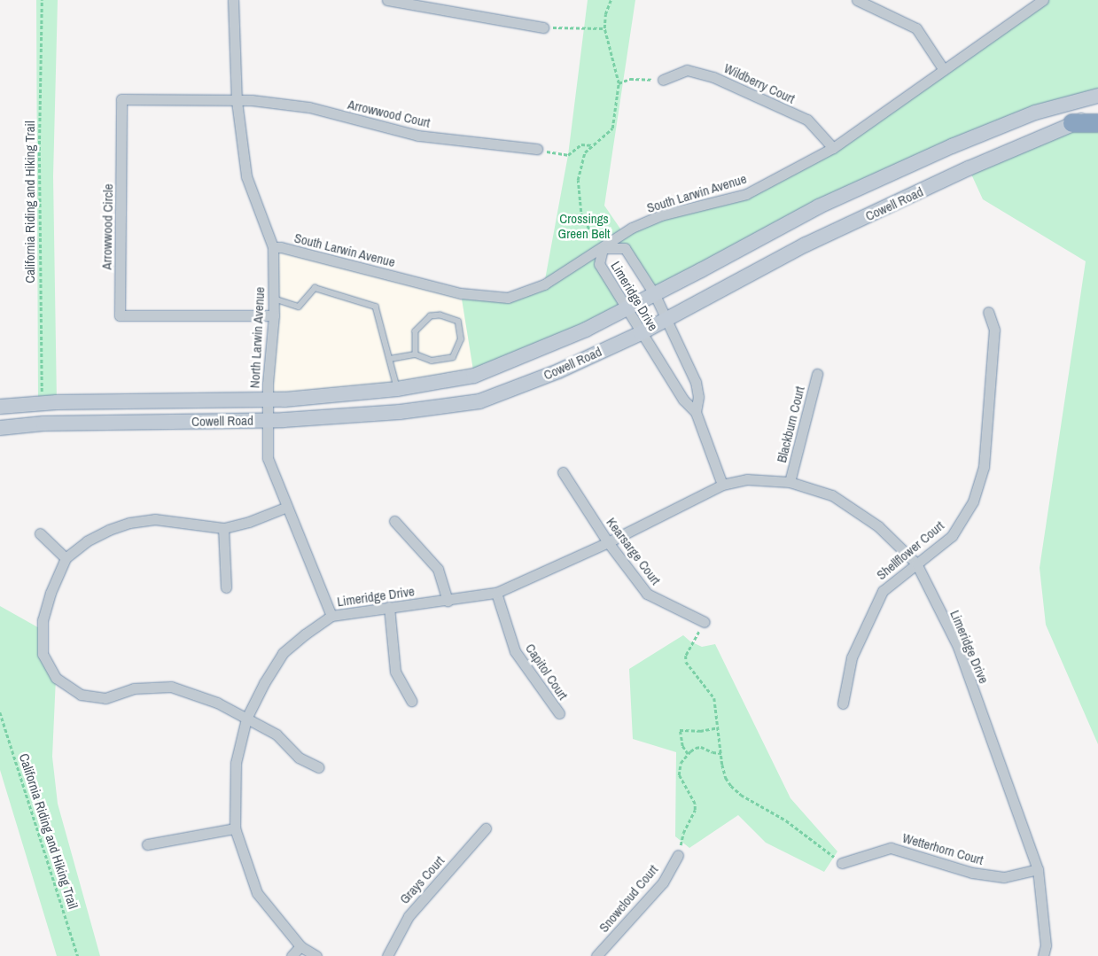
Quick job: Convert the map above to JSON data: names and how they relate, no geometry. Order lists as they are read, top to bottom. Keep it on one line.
{"streets":{"street":["Wildberry Court","Arrowwood Court","South Larwin Avenue","Cowell Road","Arrowwood Circle","Limeridge Drive","North Larwin Avenue","Blackburn Court","Shellflower Court","Kearsarge Court","Capitol Court","Wetterhorn Court","Grays Court","Snowcloud Court"],"path":["California Riding and Hiking Trail"]},"crossings":[["Wildberry Court","South Larwin Avenue"],["Arrowwood Court","Arrowwood Circle"],["Arrowwood Court","North Larwin Avenue"],["South Larwin Avenue","Limeridge Drive"],["South Larwin Avenue","North Larwin Avenue"],["California Riding and Hiking Trail","Cowell Road"],["Cowell Road","Limeridge Drive"],["Cowell Road","North Larwin Avenue"],["Arrowwood Circle","North Larwin Avenue"],["Limeridge Drive","North Larwin Avenue"],["Limeridge Drive","Blackburn Court"],["Limeridge Drive","Shellflower Court"],["Limeridge Drive","Kearsarge Court"],["Limeridge Drive","Capitol Court"],["Limeridge Drive","Wetterhorn Court"]],"parks":["Crossings Green Belt"]}
